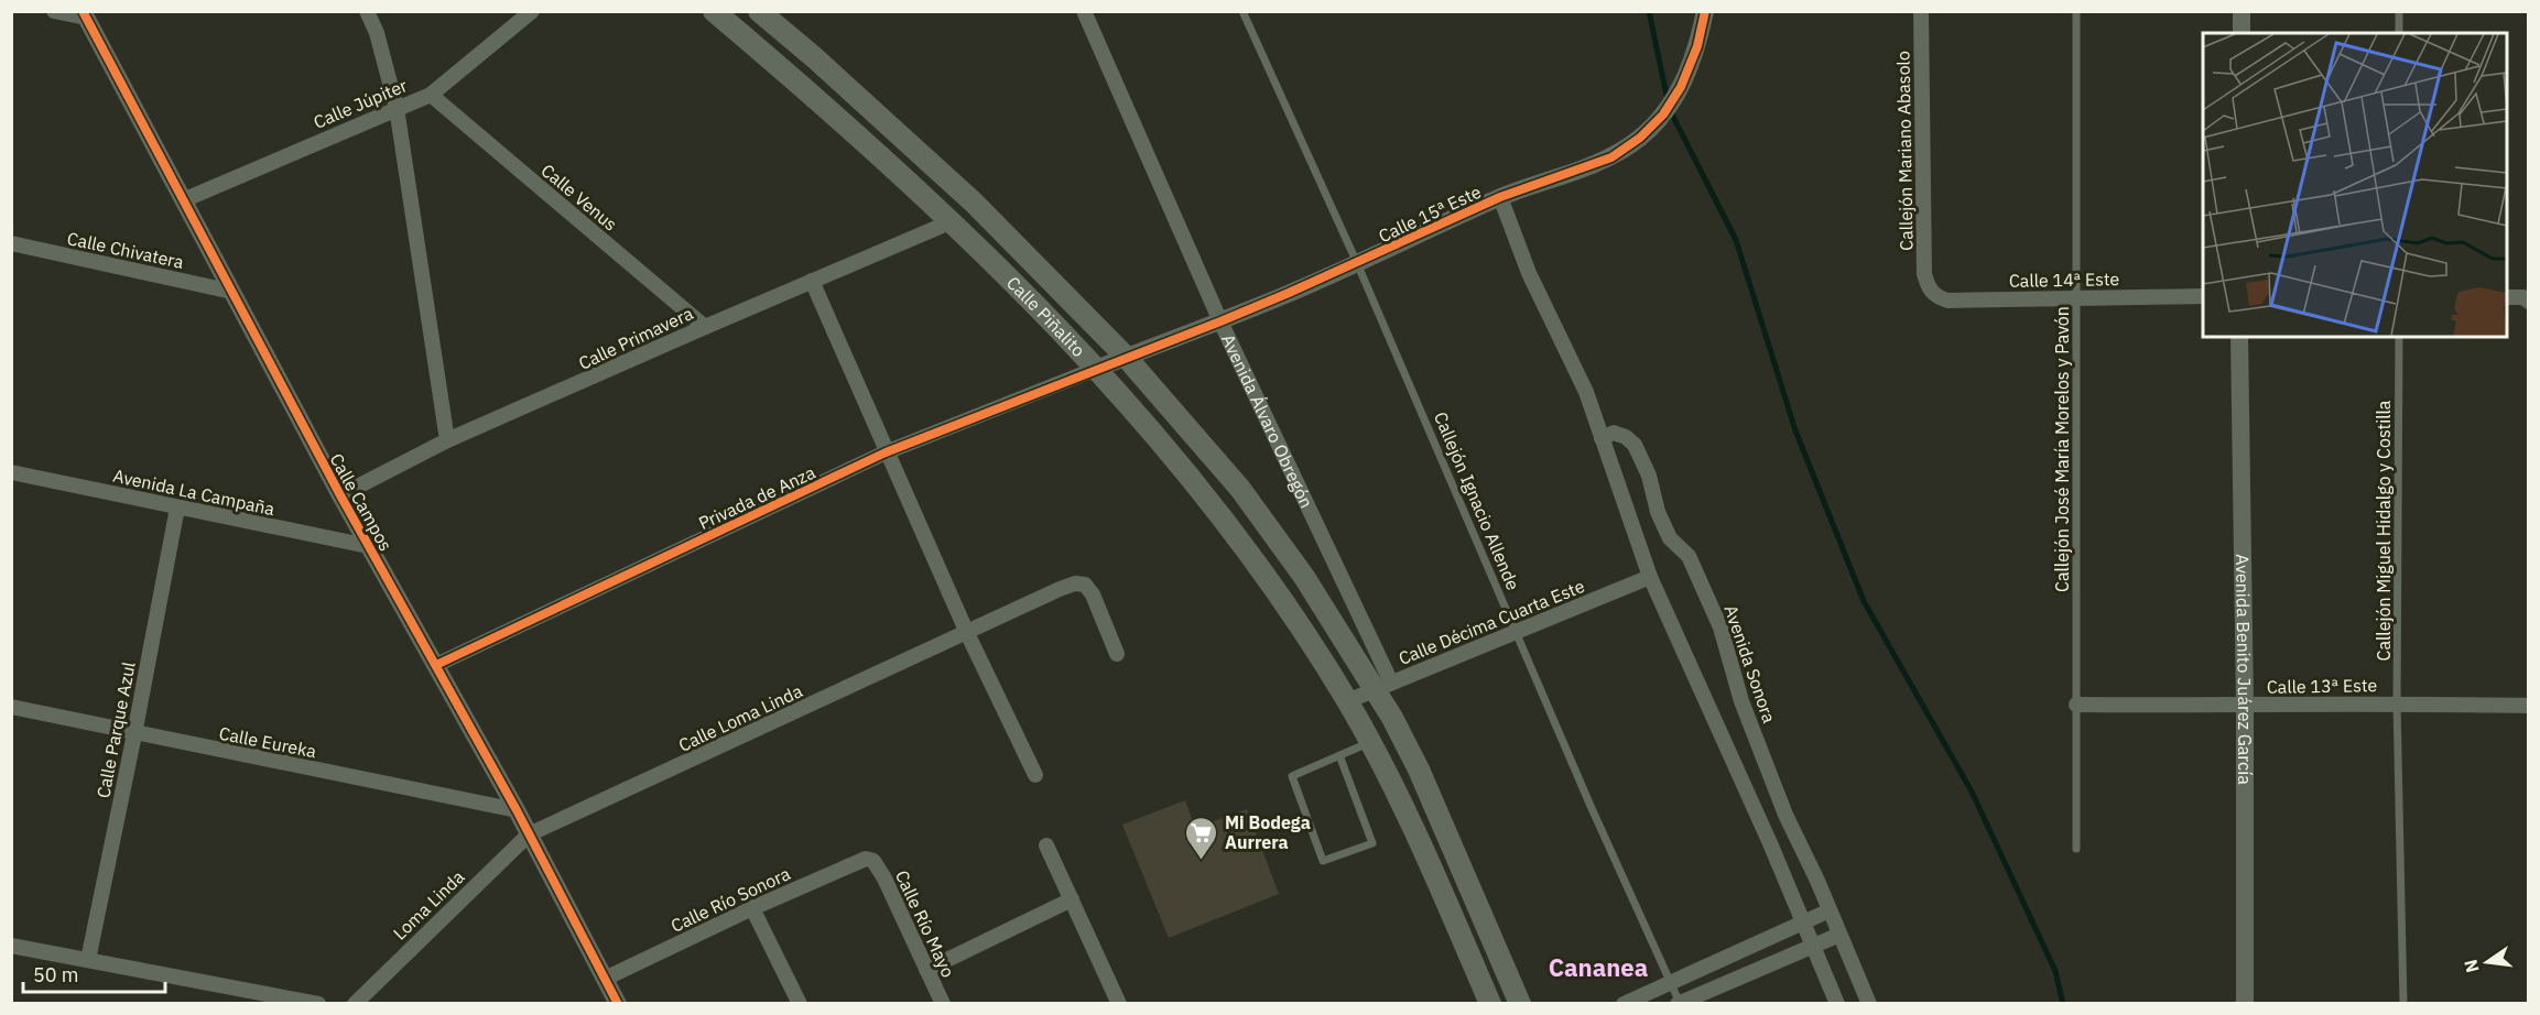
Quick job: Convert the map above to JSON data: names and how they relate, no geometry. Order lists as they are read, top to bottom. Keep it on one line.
{"streets":{"main road":["Calle Piñalito","Avenida Álvaro Obregón"],"street":["Calle Júpiter","Callejón Mariano Abasolo","Calle Venus","Calle 15ª Este","Calle Chivatera","Calle 14ª Este","Calle Primavera","Avenida La Campaña","Privada de Anza","Calle Campos","Calle Décima Cuarta Este","Avenida Sonora","Avenida Benito Juárez García","Calle 13ª Este","Calle Loma Linda","Calle Parque Azul","Calle Eureka","Calle Río Sonora","Loma Linda","Calle Río Mayo"],"lane":["Callejón José María Morelos y Pavón","Callejón Ignacio Allende","Callejón Miguel Hidalgo y Costilla"]},"crossings":[["Calle Júpiter","Calle Venus"],["Calle Júpiter","Calle Campos"],["Callejón Mariano Abasolo","Calle 14ª Este"],["Calle Venus","Calle Primavera"],["Calle 15ª Este","Calle Piñalito"],["Calle 15ª Este","Avenida Álvaro Obregón"],["Calle 15ª Este","Privada de Anza"],["Calle 15ª Este","Callejón Ignacio Allende"],["Calle Chivatera","Calle Campos"],["Calle 14ª Este","Callejón José María Morelos y Pavón"],["Calle Piñalito","Calle Primavera"],["Calle Piñalito","Avenida Álvaro Obregón"],["Calle Piñalito","Privada de Anza"],["Calle Piñalito","Calle Décima Cuarta Este"],["Calle Primavera","Calle Campos"],["Avenida Álvaro Obregón","Calle Décima Cuarta Este"],["Callejón José María Morelos y Pavón","Calle 13ª Este"],["Avenida La Campaña","Calle Campos"],["Avenida La Campaña","Calle Parque Azul"],["Privada de Anza","Calle Campos"],["Callejón Ignacio Allende","Calle Décima Cuarta Este"],["Calle Campos","Calle Loma Linda"],["Calle Campos","Calle Eureka"],["Calle Campos","Calle Río Sonora"],["Calle Campos","Loma Linda"],["Callejón Miguel Hidalgo y Costilla","Calle 13ª Este"],["Avenida Benito Juárez García","Calle 13ª Este"],["Calle Loma Linda","Loma Linda"],["Calle Parque Azul","Calle Eureka"],["Calle Río Sonora","Calle Río Mayo"]],"districts":["Cananea"],"places":{"supermarket":["Mi Bodega Aurrera"]},"scale_bar":"50 m","north":"left"}
